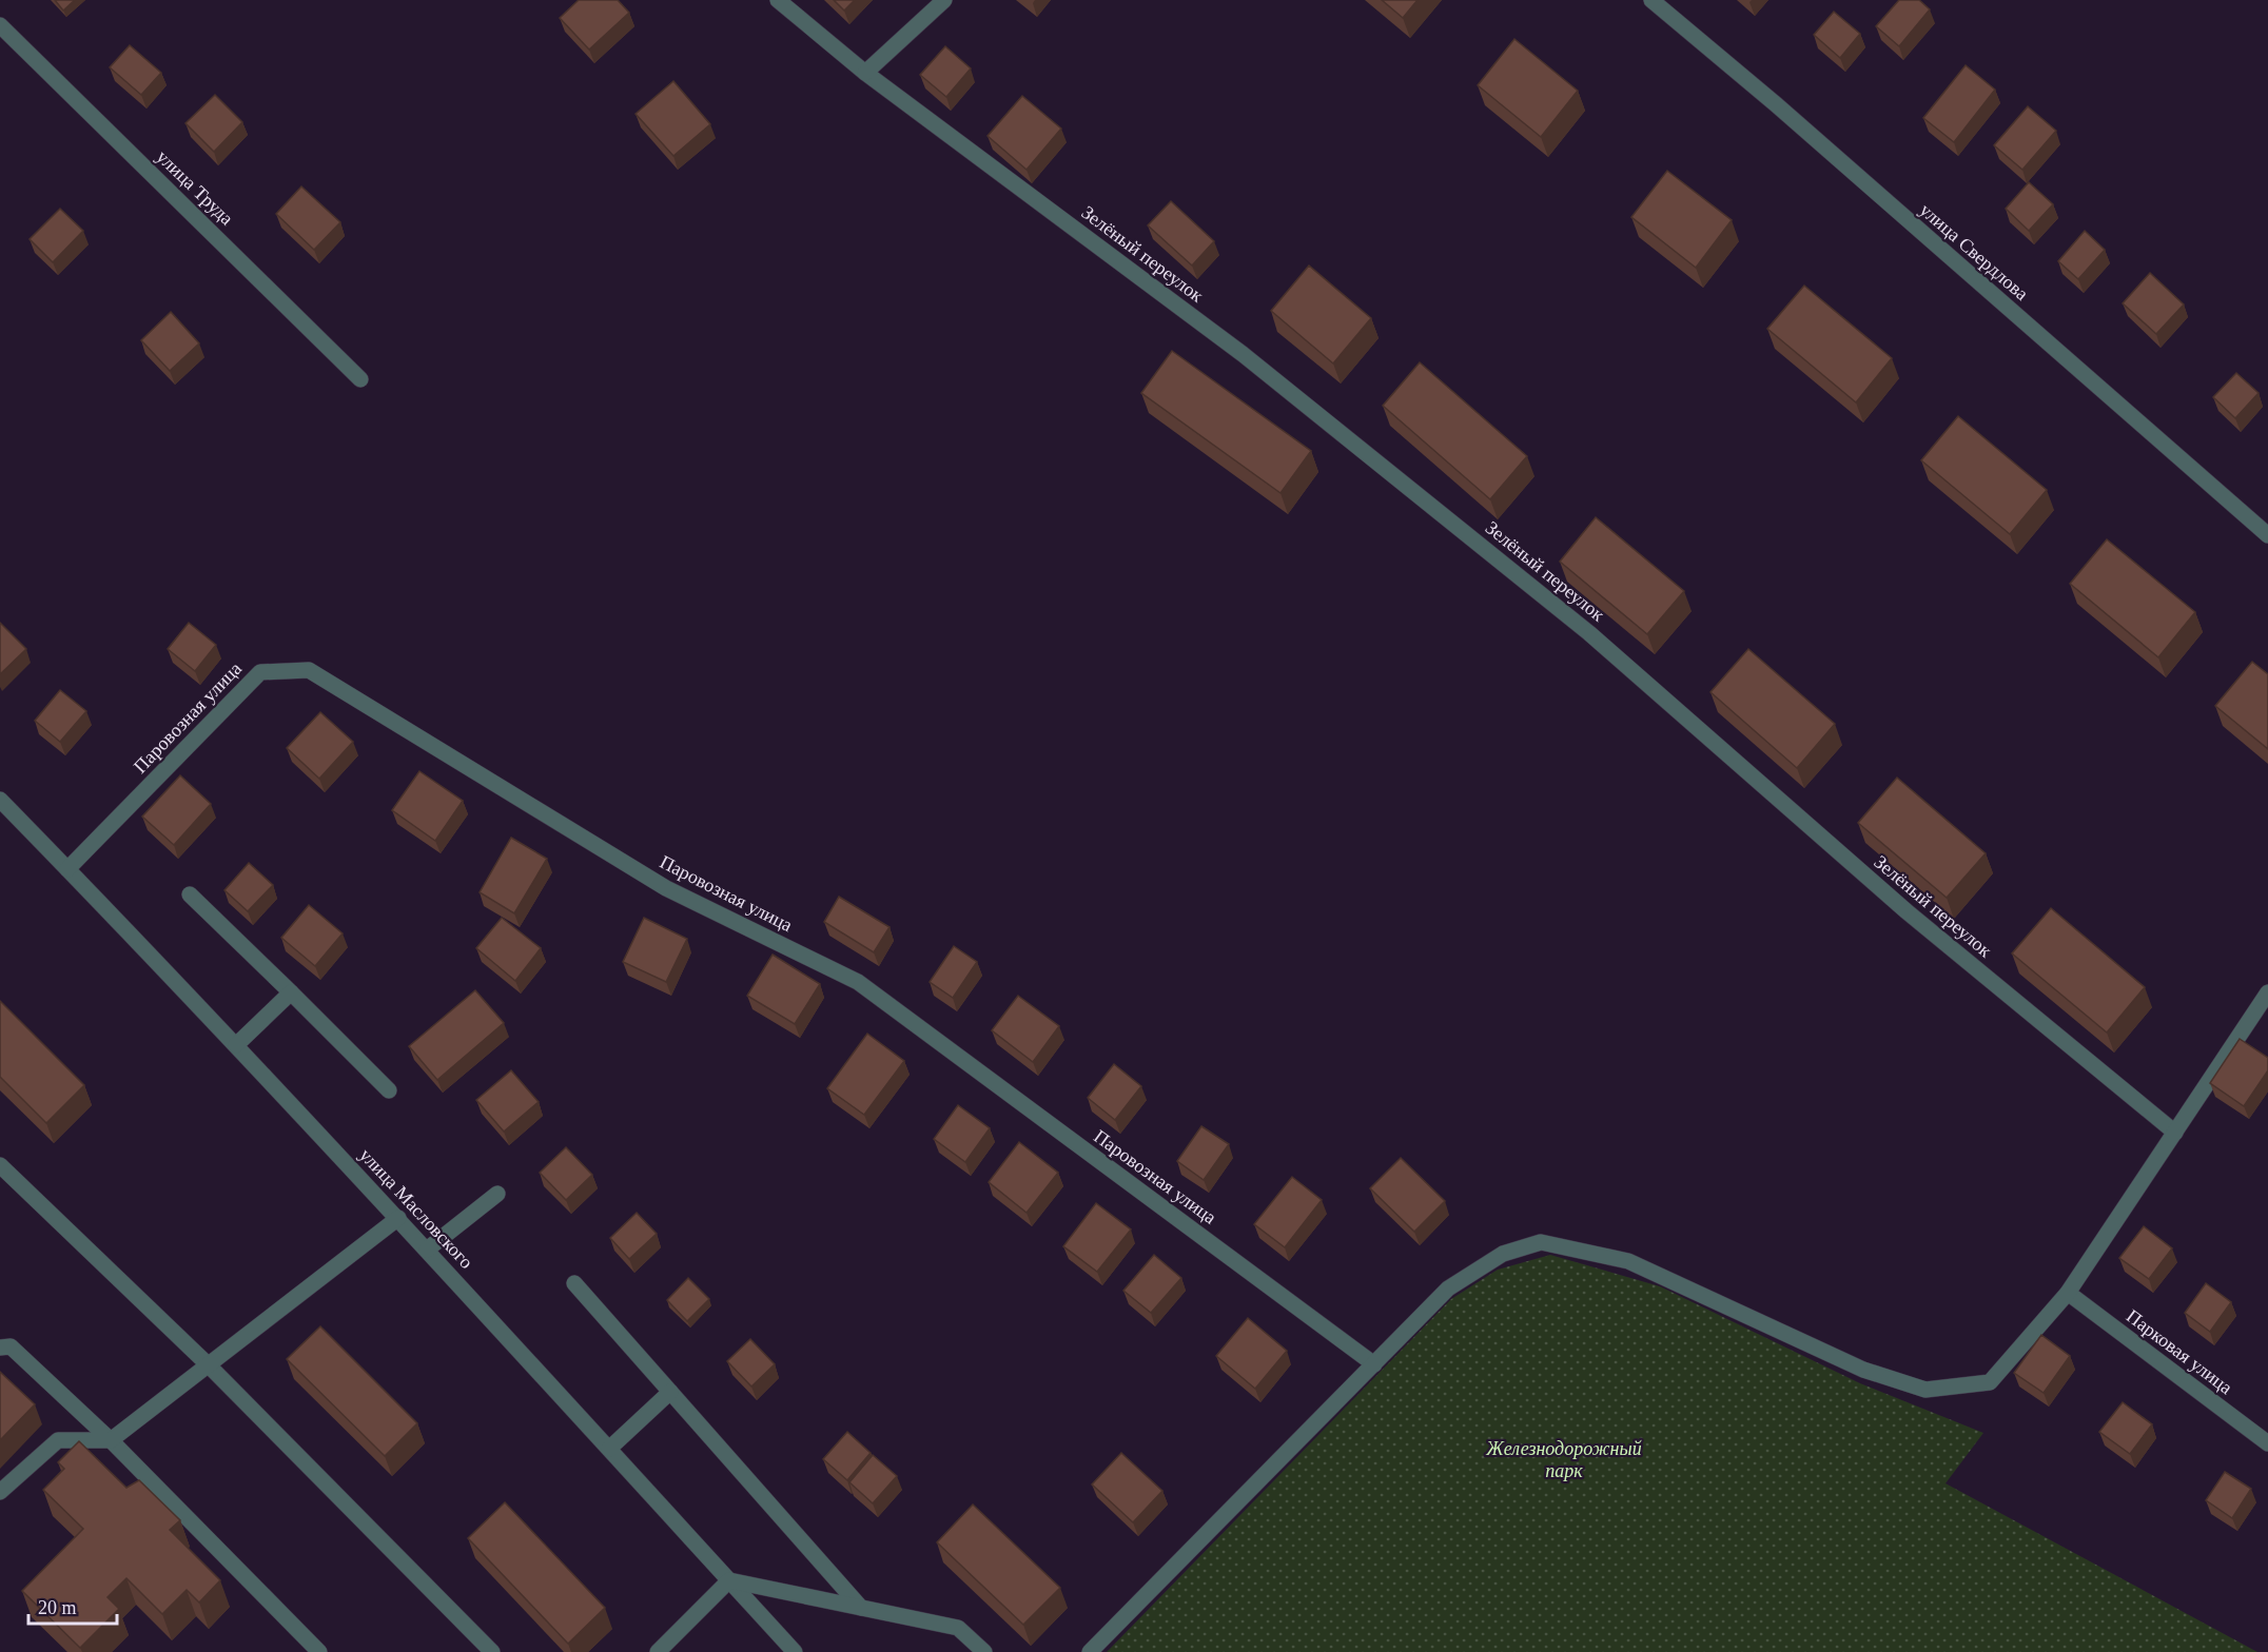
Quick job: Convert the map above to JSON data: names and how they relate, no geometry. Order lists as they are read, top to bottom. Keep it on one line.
{"streets":{"street":["улица Труда","улица Свердлова","Зелёный переулок","Паровозная улица","улица Масловского","Парковая улица"]},"crossings":[["Паровозная улица","улица Масловского"]],"parks":["Железнодорожный парк"],"scale_bar":"20 m"}
